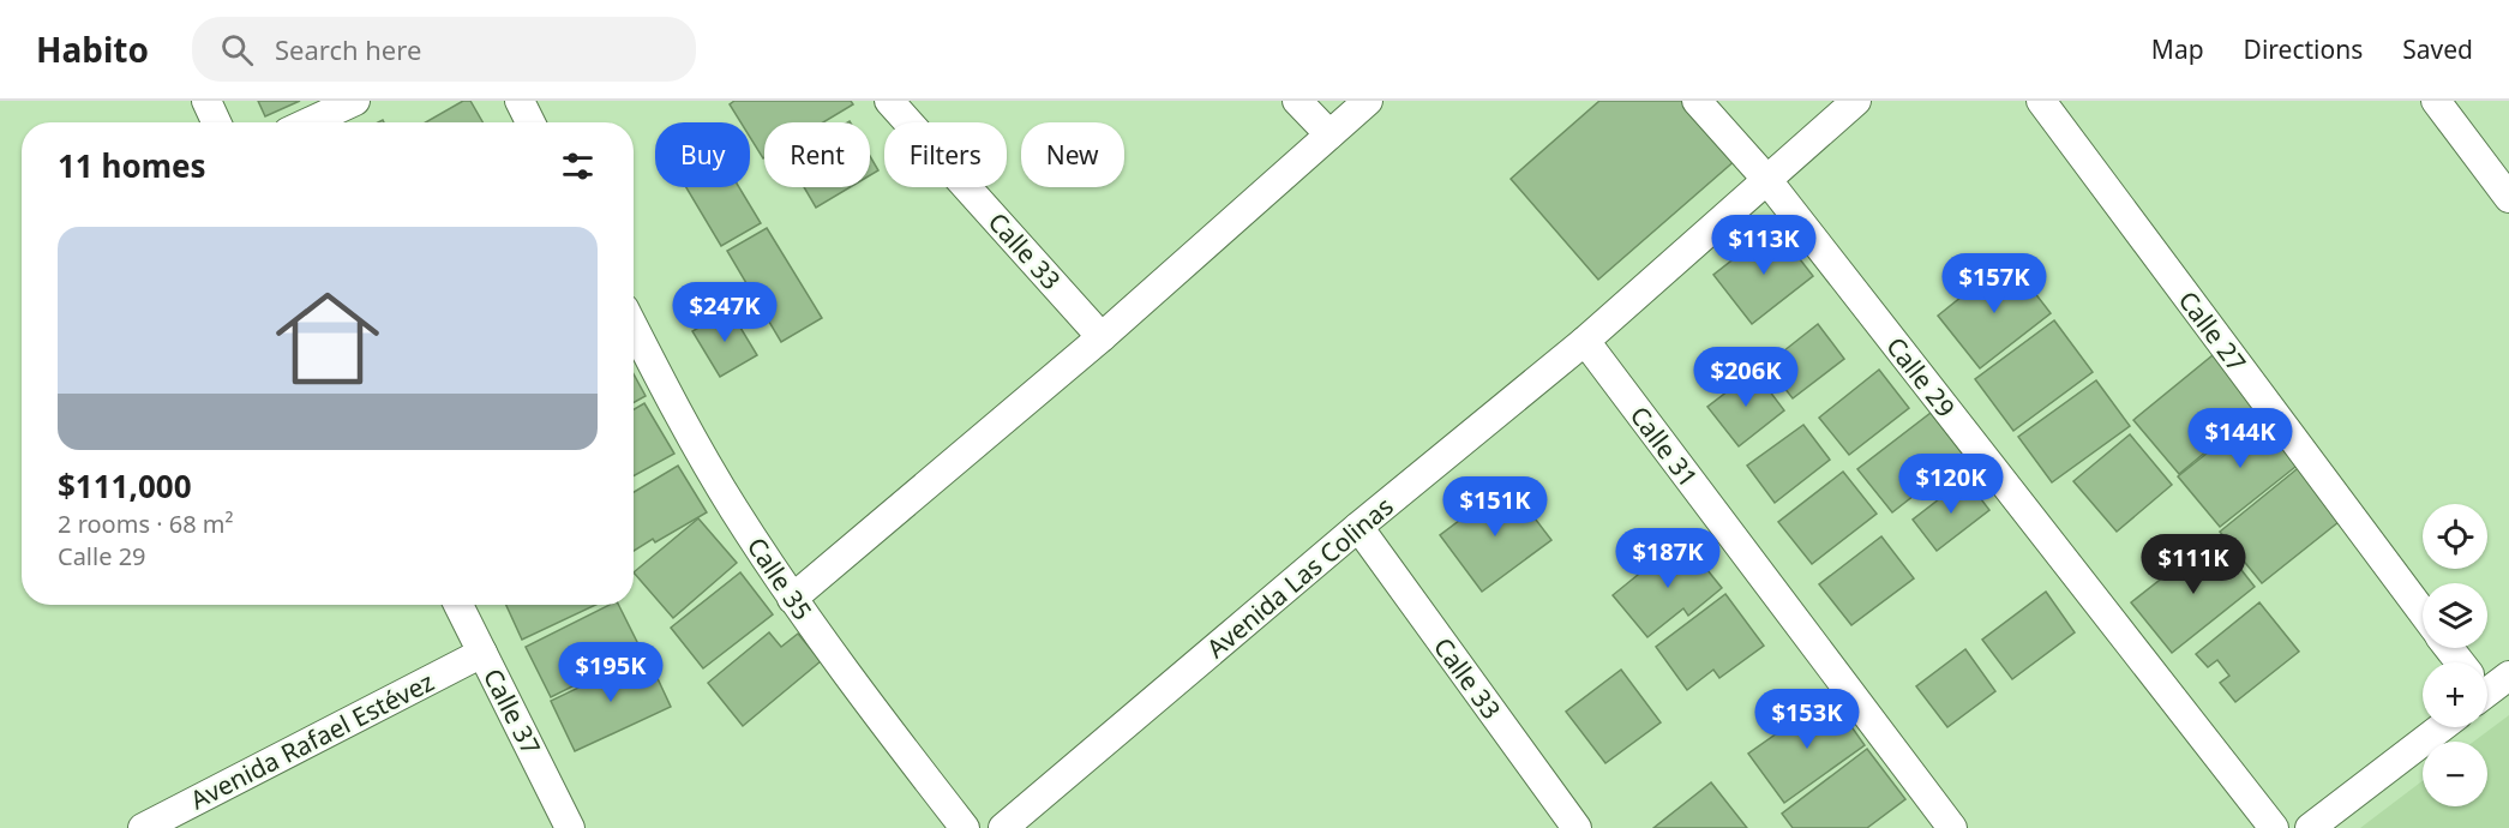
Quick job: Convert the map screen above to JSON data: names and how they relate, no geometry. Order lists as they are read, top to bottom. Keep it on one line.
{"streets":{"street":["Calle 33","Calle 27","Calle 29","Calle 31","Avenida Las Colinas","Calle 35","Calle 37","Avenida Rafael Estévez"]},"crossings":[["Calle 33","Avenida Las Colinas"],["Calle 29","Avenida Las Colinas"],["Calle 31","Avenida Las Colinas"],["Calle 37","Avenida Rafael Estévez"]],"page":{"header":"Habito","search":"Search here","nav":["Map","Directions","Saved"],"chip":["Buy","Rent","Filters","New"],"heading":"11 homes","list":[{"name":"$111,000","note":"2 rooms · 68 m² · Calle 29"}],"price":["$113K","$157K","$247K","$206K","$144K","$120K","$151K","$187K","$111K","$195K","$153K"],"map_buttons":["+","−"]}}
